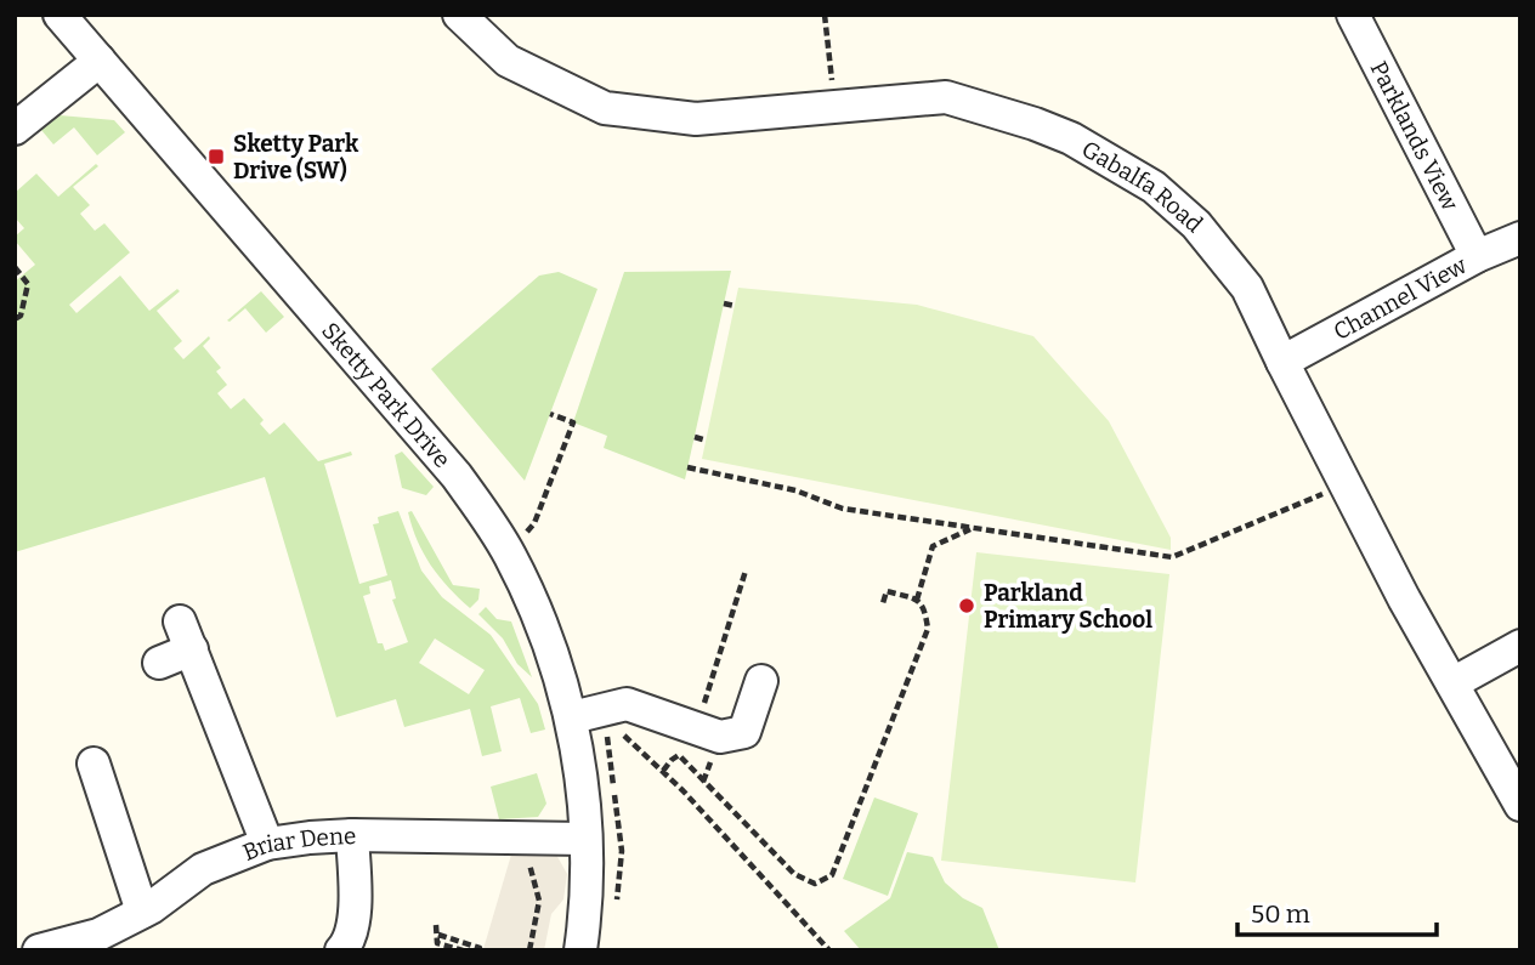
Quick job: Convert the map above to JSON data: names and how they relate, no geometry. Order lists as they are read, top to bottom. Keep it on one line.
{"streets":{"street":["Parklands View","Gabalfa Road","Channel View","Sketty Park Drive","Briar Dene"]},"crossings":[["Parklands View","Channel View"],["Gabalfa Road","Channel View"],["Sketty Park Drive","Briar Dene"]],"places":{"transit":["Sketty Park Drive (SW)"],"other":["Parkland Primary School"]},"scale_bar":"50 m"}
